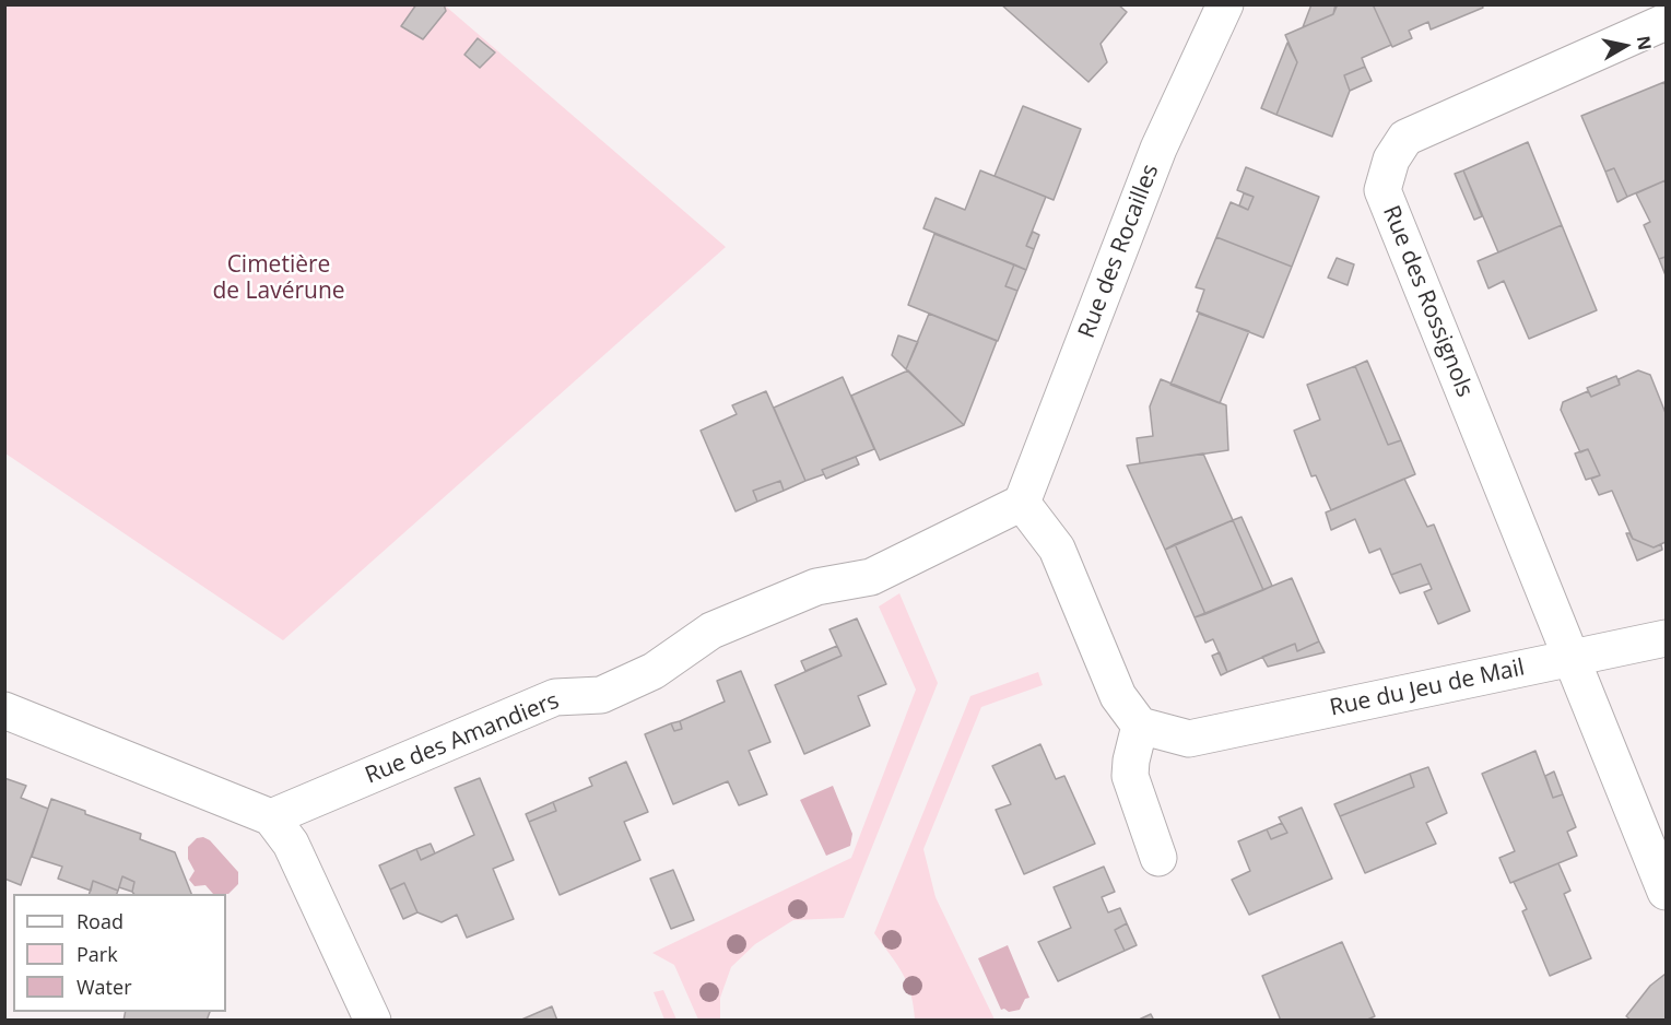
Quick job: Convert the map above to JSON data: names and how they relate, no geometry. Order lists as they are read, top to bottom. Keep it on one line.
{"streets":{"street":["Rue des Rocailles","Rue des Rossignols","Rue du Jeu de Mail","Rue des Amandiers"]},"crossings":[["Rue des Rocailles","Rue des Amandiers"],["Rue des Rossignols","Rue du Jeu de Mail"]],"parks":["Cimetière de Lavérune"],"legend":["Road","Park","Water"],"north":"right"}
